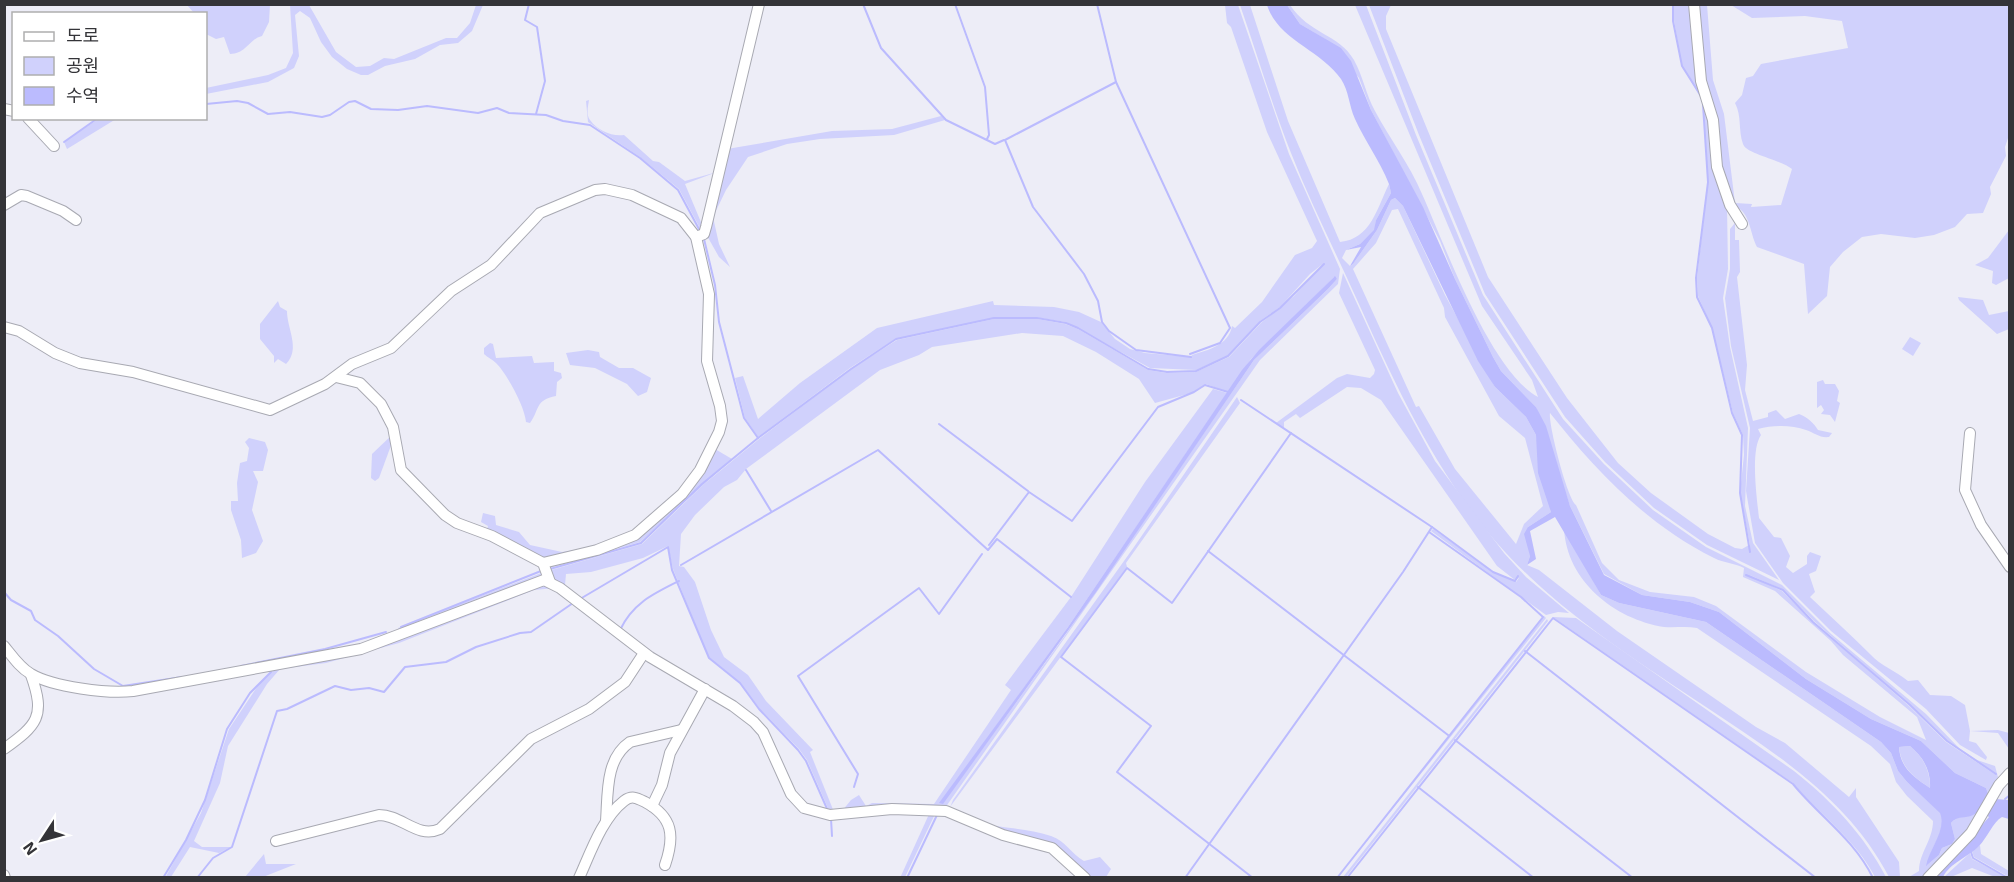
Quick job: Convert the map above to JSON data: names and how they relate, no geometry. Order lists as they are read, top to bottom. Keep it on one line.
{"legend":["도로","공원","수역"],"north":"bottom left"}
